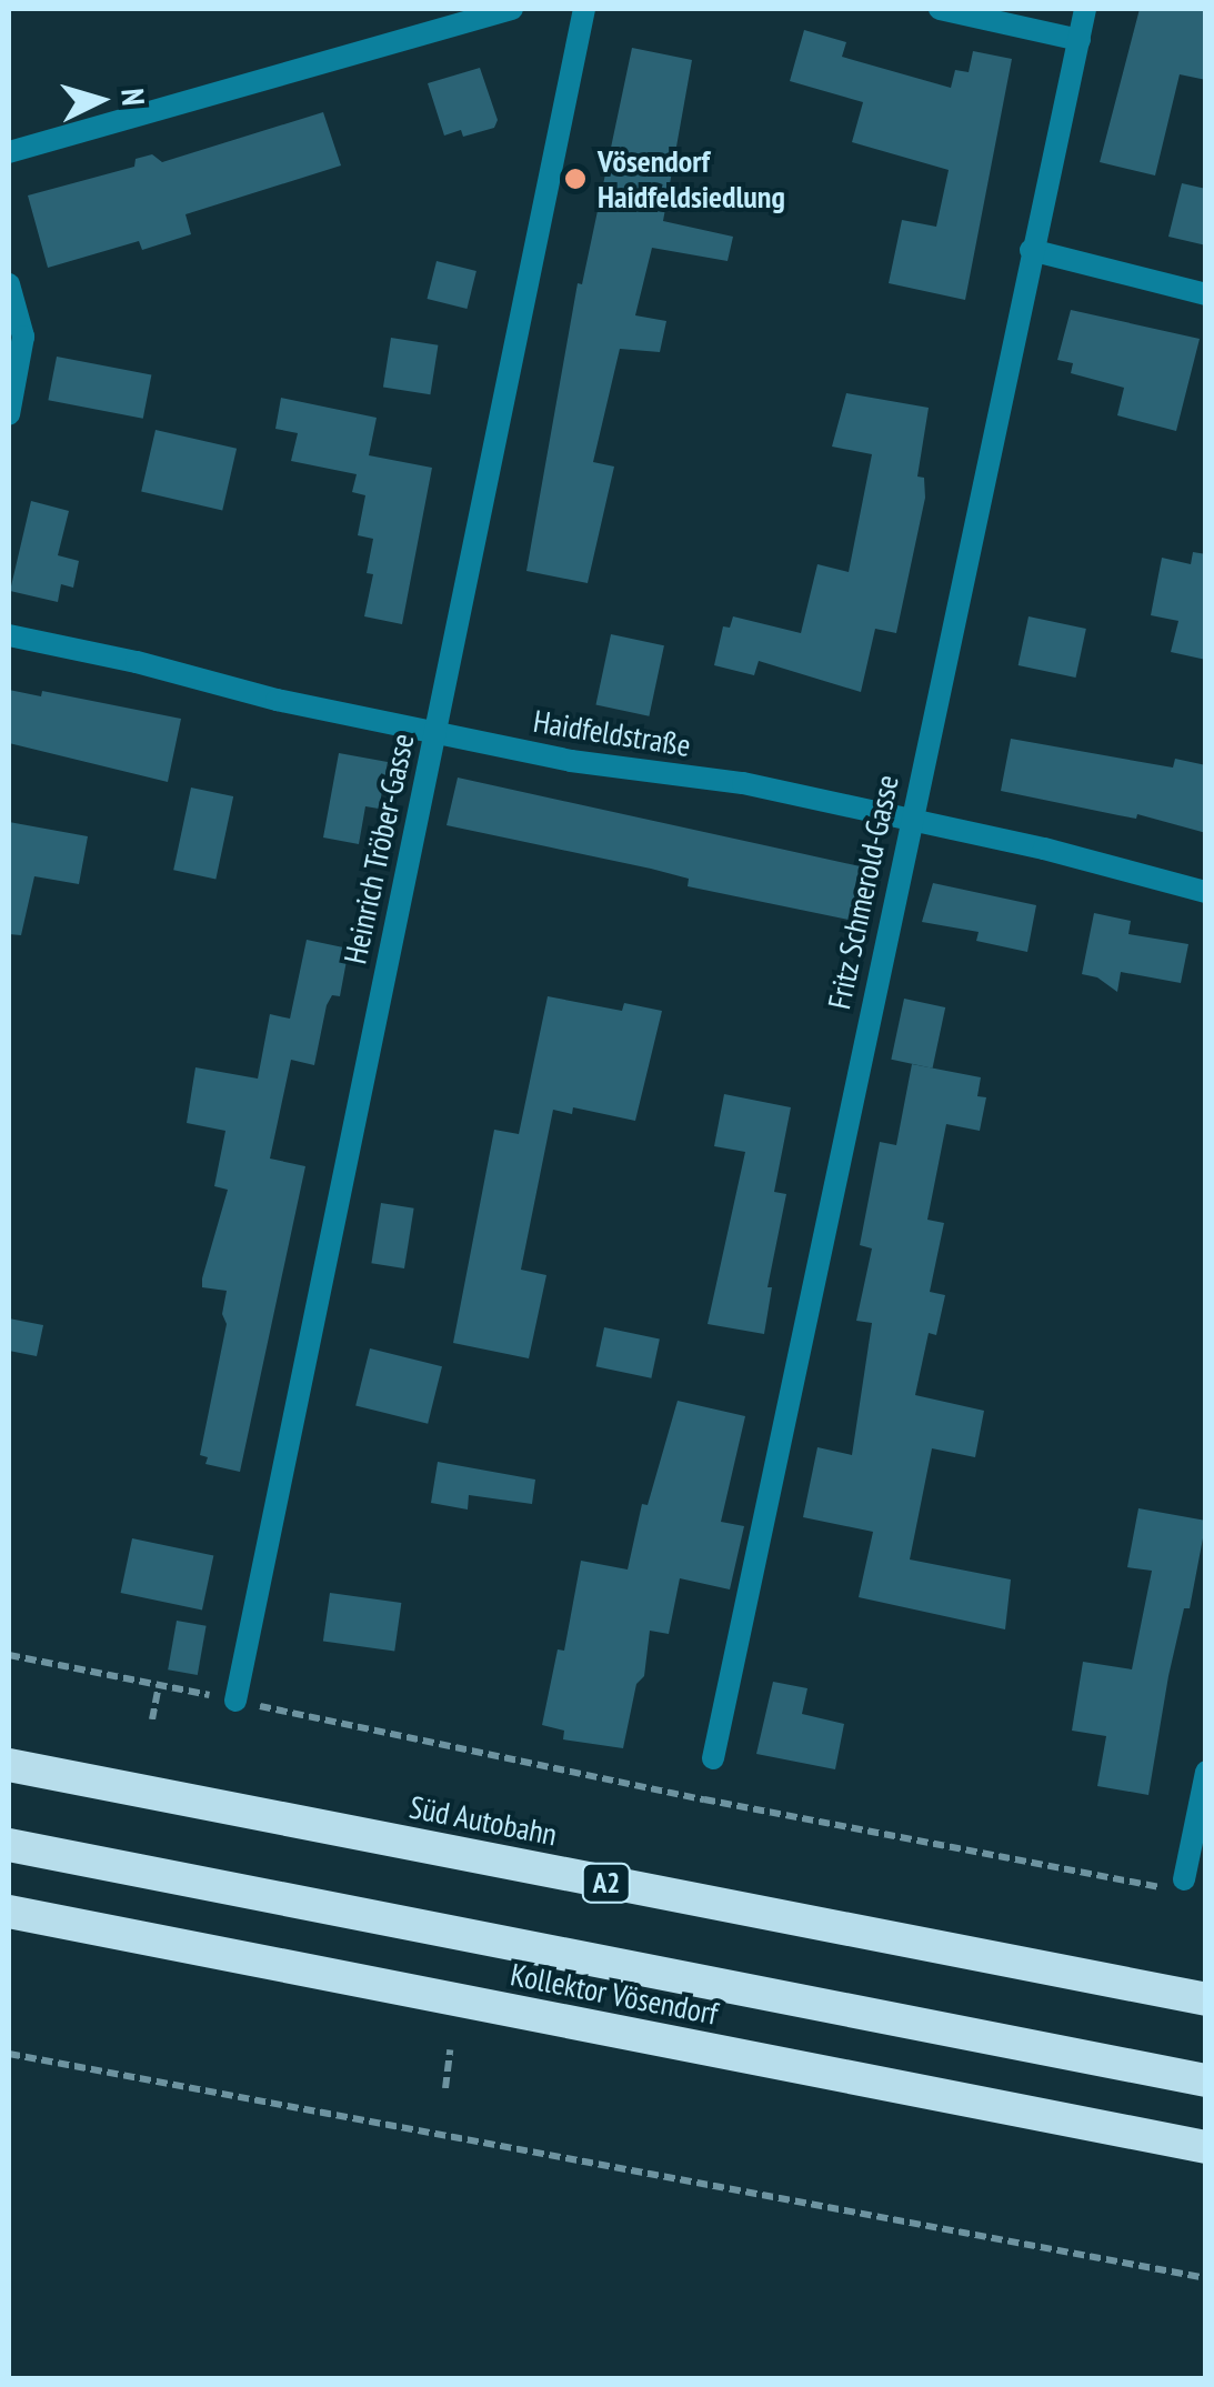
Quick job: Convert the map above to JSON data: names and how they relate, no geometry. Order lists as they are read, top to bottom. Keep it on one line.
{"streets":{"highway":["Süd Autobahn","A2","Kollektor Vösendorf"],"street":["Haidfeldstraße","Heinrich Tröber-Gasse","Fritz Schmerold-Gasse"]},"crossings":[["Haidfeldstraße","Heinrich Tröber-Gasse"],["Haidfeldstraße","Fritz Schmerold-Gasse"]],"places":["Vösendorf Haidfeldsiedlung"],"north":"right"}
